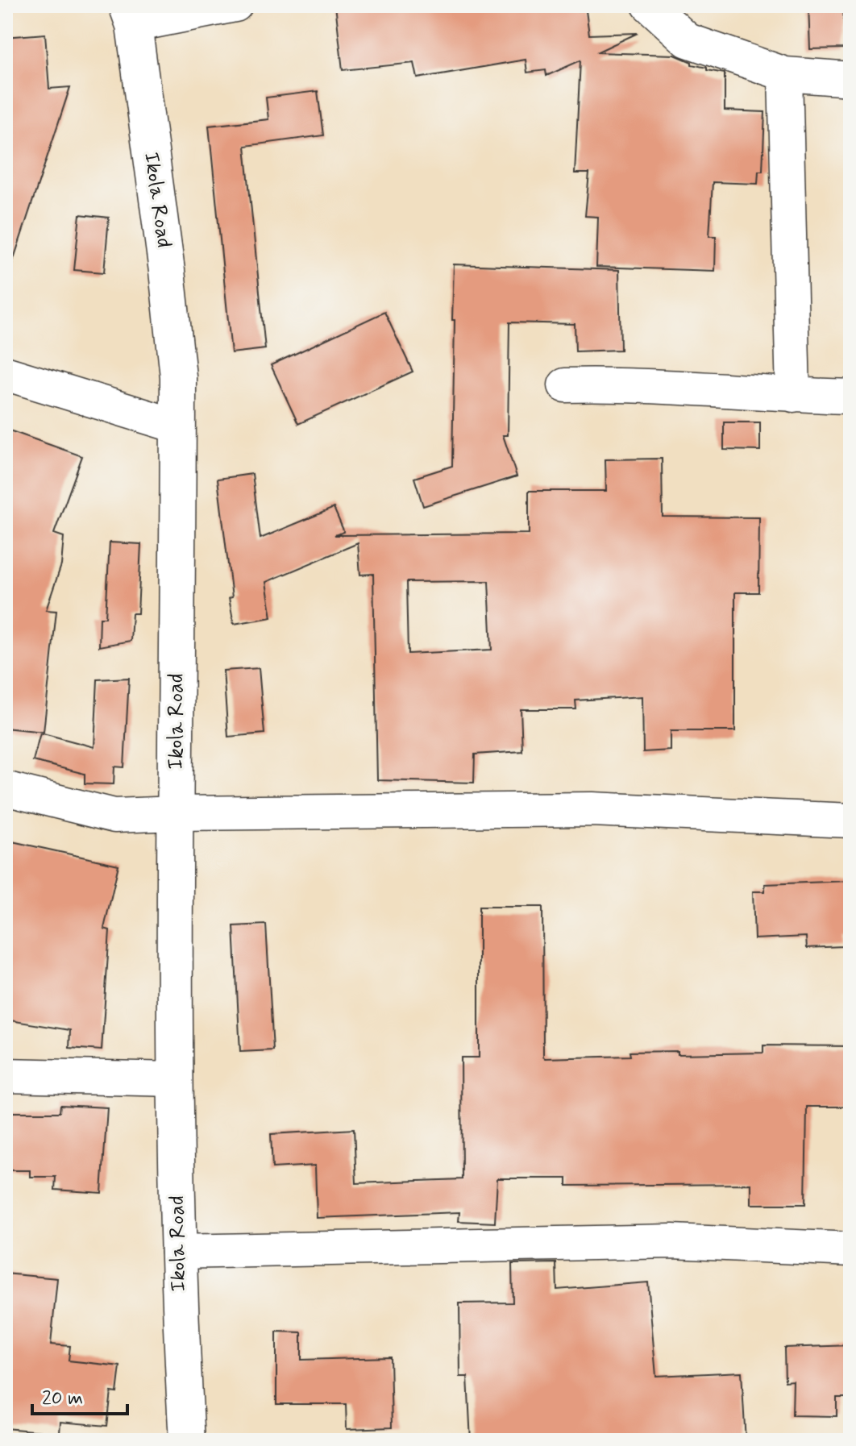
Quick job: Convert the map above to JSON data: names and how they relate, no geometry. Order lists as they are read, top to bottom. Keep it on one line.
{"streets":{"street":["Ikola Road"]},"scale_bar":"20 m"}
